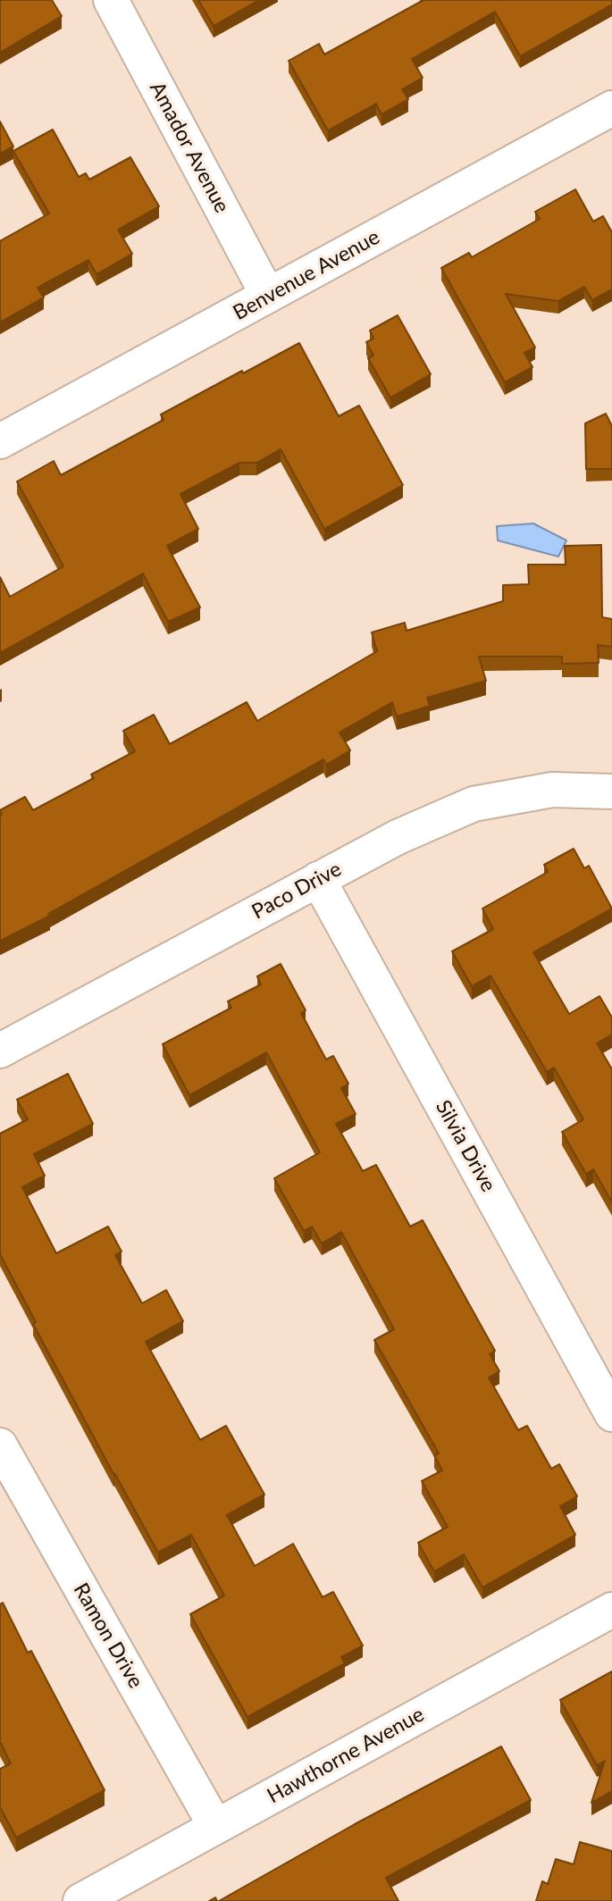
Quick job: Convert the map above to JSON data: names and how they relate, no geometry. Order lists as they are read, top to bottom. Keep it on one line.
{"streets":{"street":["Amador Avenue","Benvenue Avenue","Paco Drive","Silvia Drive","Ramon Drive","Hawthorne Avenue"]},"crossings":[["Amador Avenue","Benvenue Avenue"],["Paco Drive","Silvia Drive"],["Ramon Drive","Hawthorne Avenue"]]}
